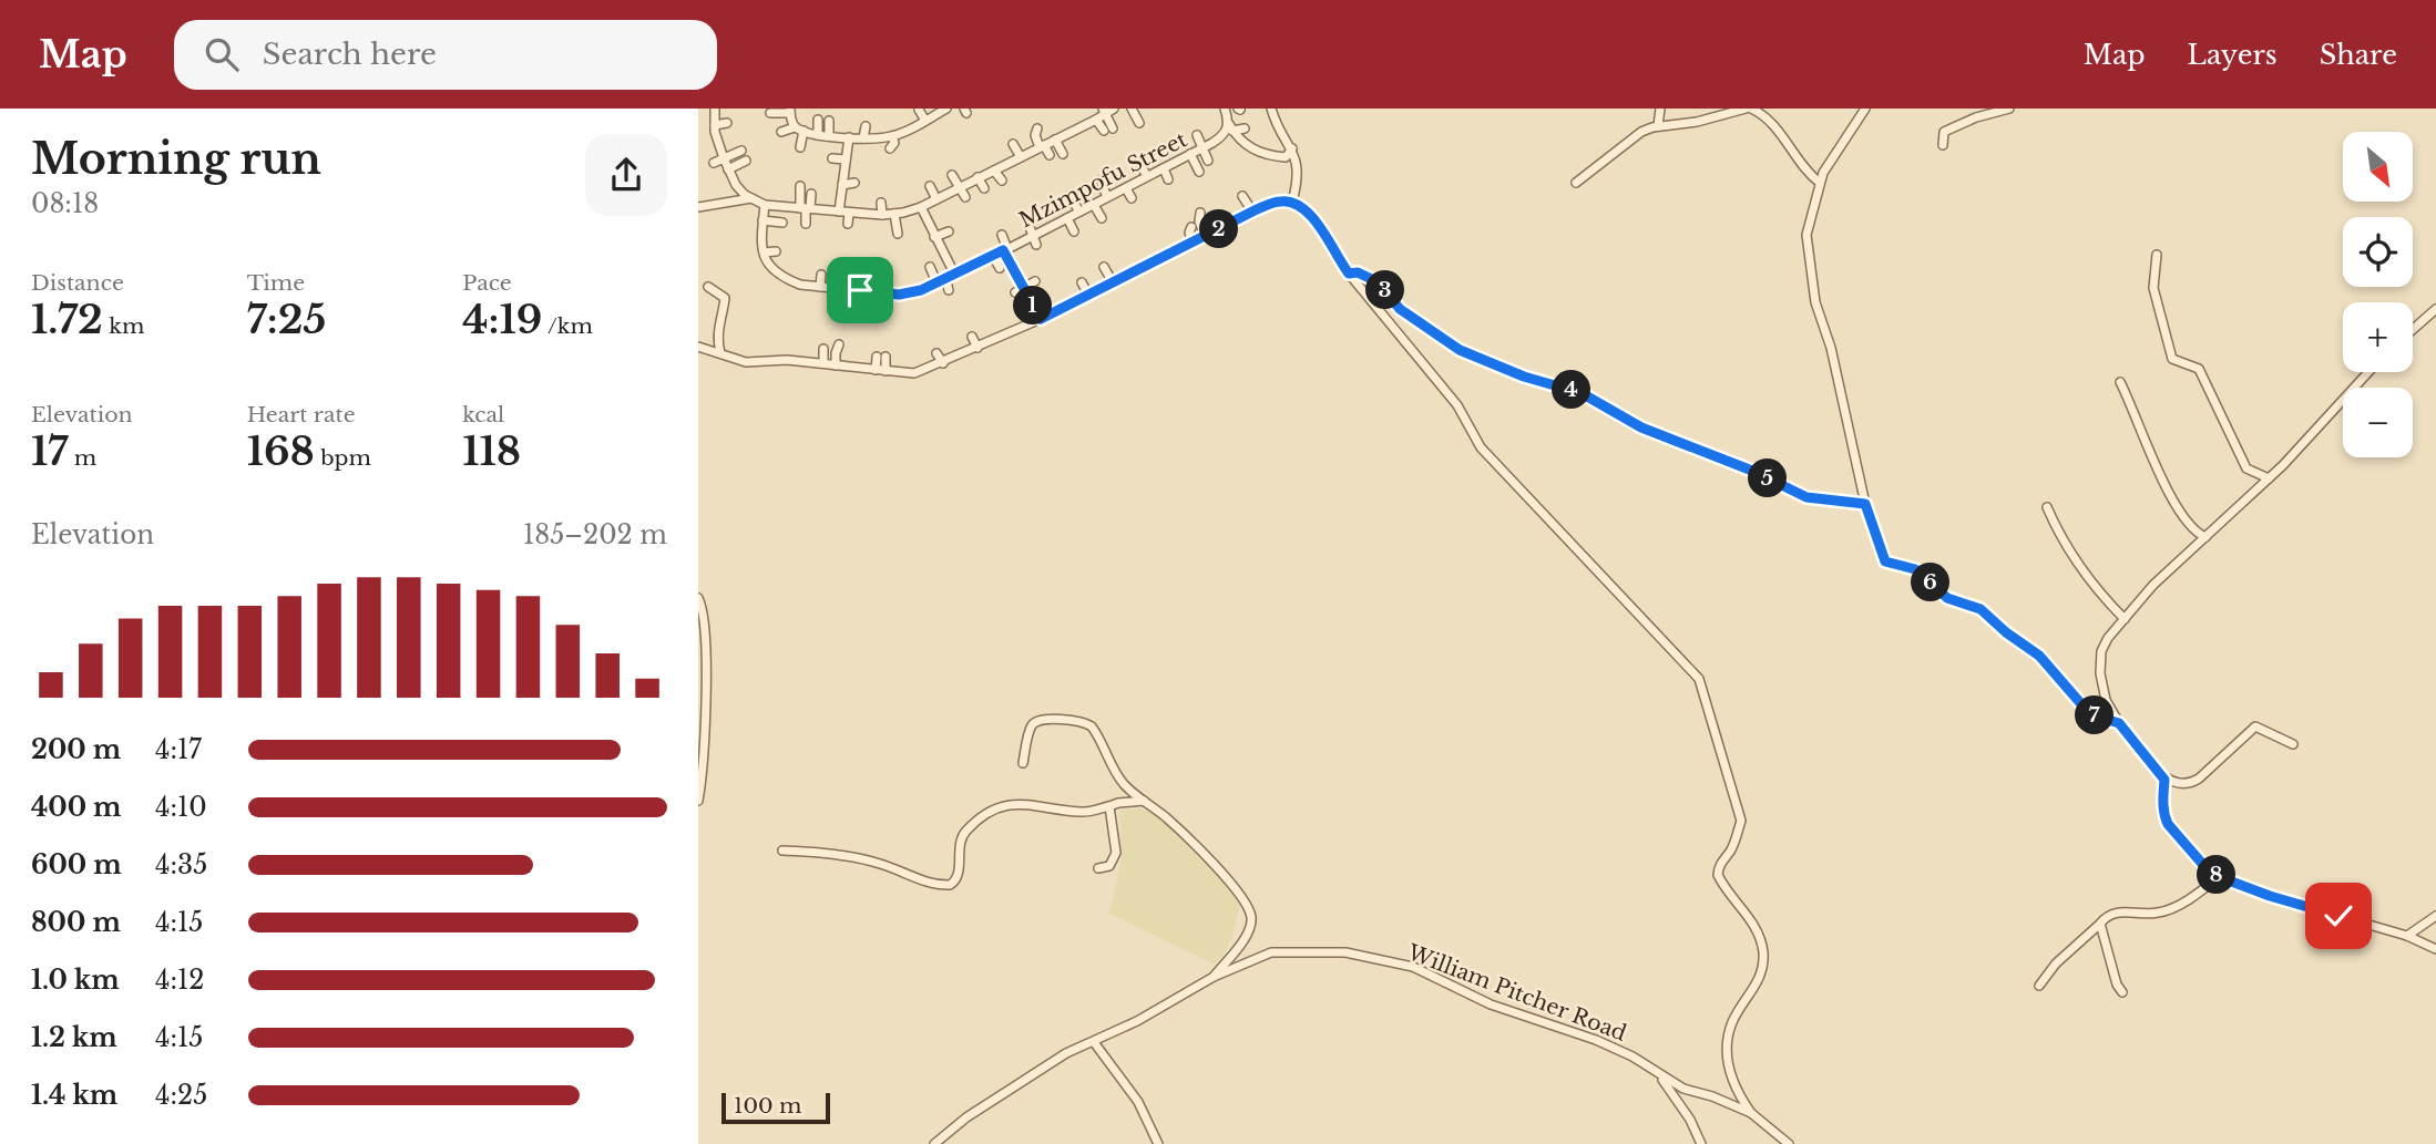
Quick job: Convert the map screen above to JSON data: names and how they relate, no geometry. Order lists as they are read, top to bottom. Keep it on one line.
{"streets":{"street":["Mzimpofu Street","William Pitcher Road"]},"scale_bar":"100 m","north":"bottom right","page":{"header":"Map","search":"Search here","nav":["Map","Layers","Share"],"heading":["Morning run","08:18"],"map_buttons":["+","−"],"pins":["2","3","1","4","5","6","7","8"],"stats":[["Distance","1.72 km"],["Time","7:25"],["Pace","4:19 /km"],["Elevation","17 m"],["Heart rate","168 bpm"],["kcal","118"]],"chart":["Elevation","185–202 m"],"list":[{"name":"200 m","note":"4:17"},{"name":"400 m","note":"4:10"},{"name":"600 m","note":"4:35"},{"name":"800 m","note":"4:15"},{"name":"1.0 km","note":"4:12"},{"name":"1.2 km","note":"4:15"},{"name":"1.4 km","note":"4:25"}],"scale":"100 m"}}
